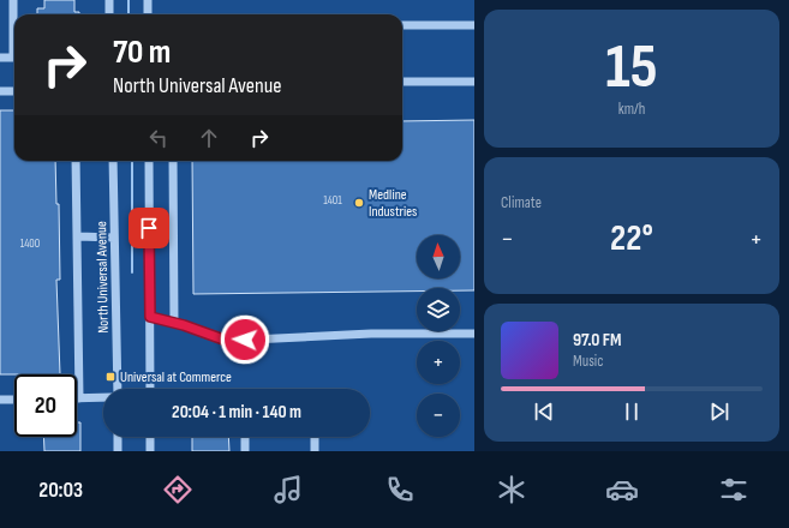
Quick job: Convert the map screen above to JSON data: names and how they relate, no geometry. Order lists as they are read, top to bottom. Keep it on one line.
{"streets":{"street":["North Universal Avenue"]},"places":{"other":["Medline Industries"],"transit":["Universal at Commerce"]},"house_numbers":["1401","1400"],"north":"top","page":{"tile":[["15","km/h"],"Climate"],"turn":["70 m","North Universal Avenue"],"heat":["−","22°","+"],"map_buttons":["+","−"],"song":["97.0 FM","Music"],"limit":"20","trip":"20:04 · 1 min · 140 m","tabs":"20:03"}}
